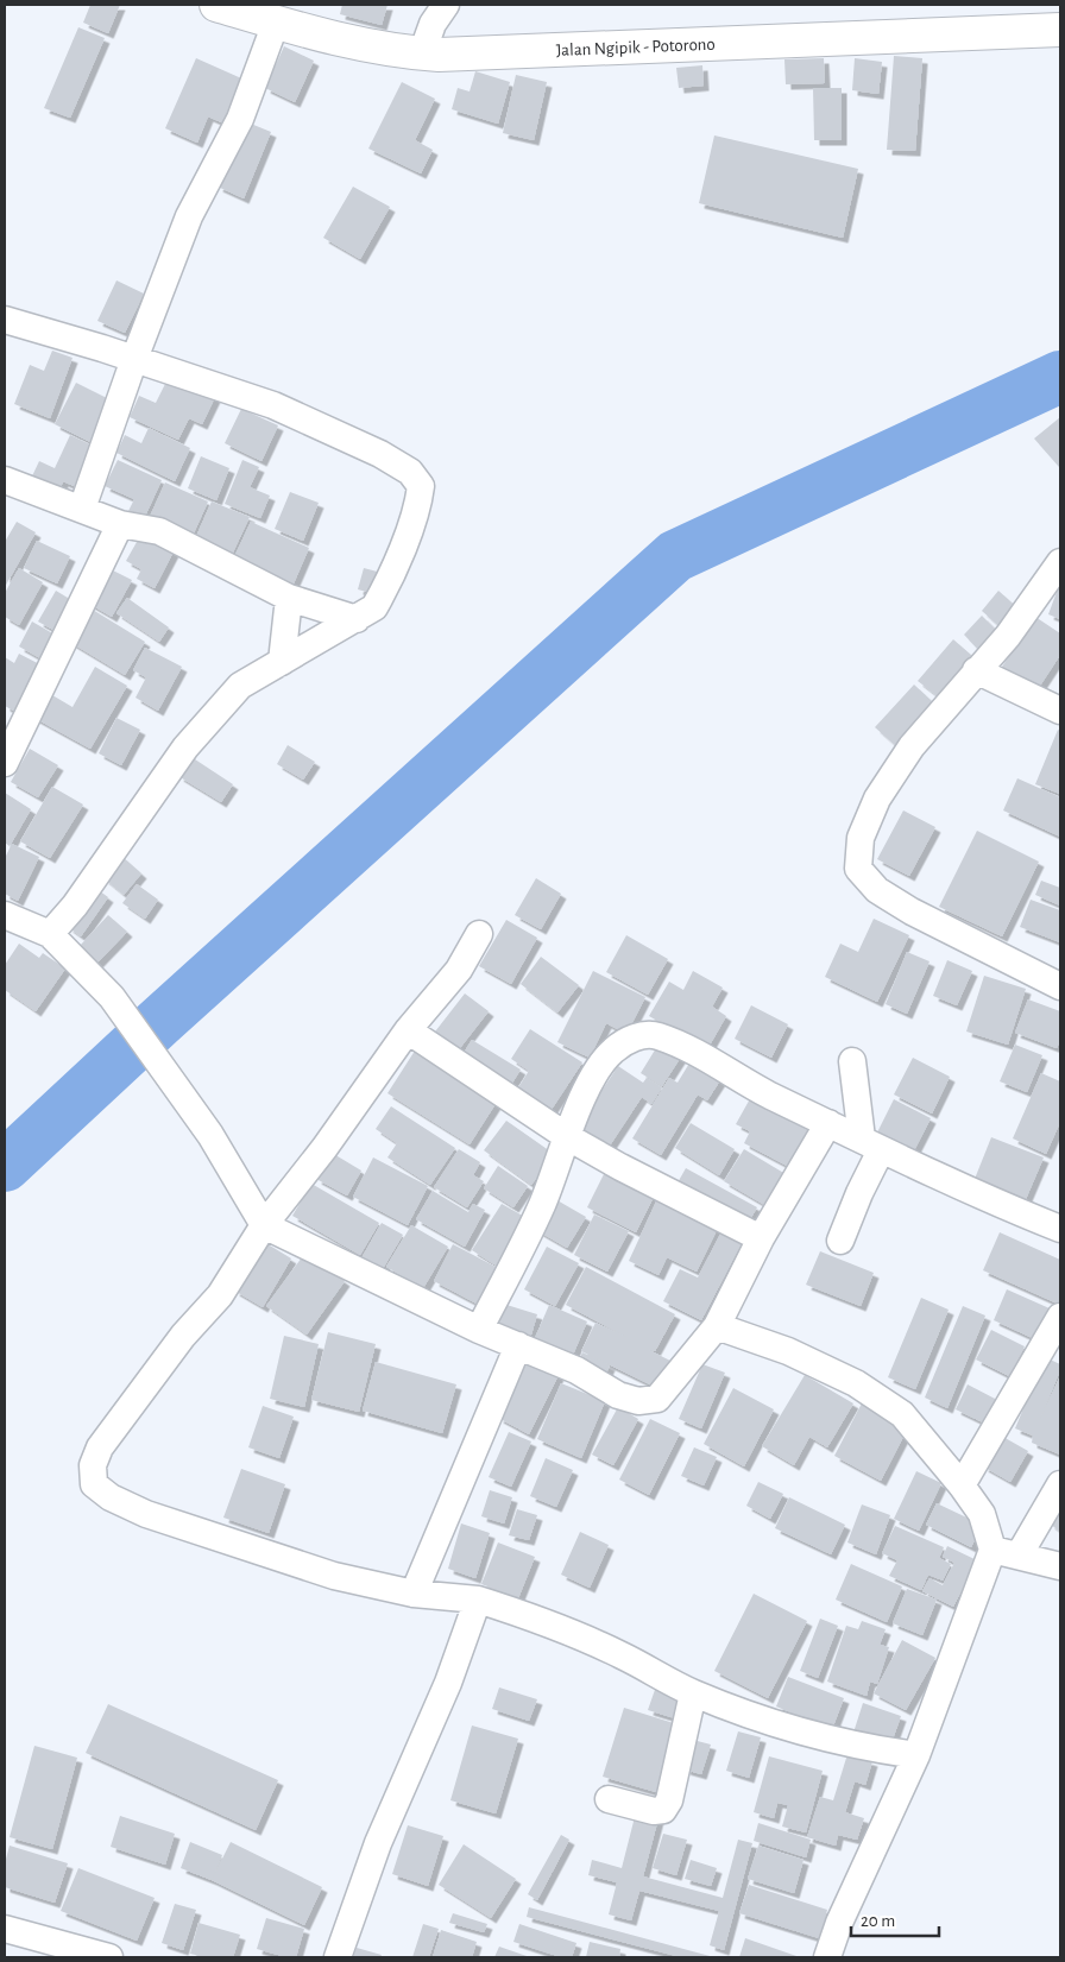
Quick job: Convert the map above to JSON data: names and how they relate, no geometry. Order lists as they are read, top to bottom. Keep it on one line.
{"streets":{"street":["Jalan Ngipik - Potorono"]},"scale_bar":"20 m"}
